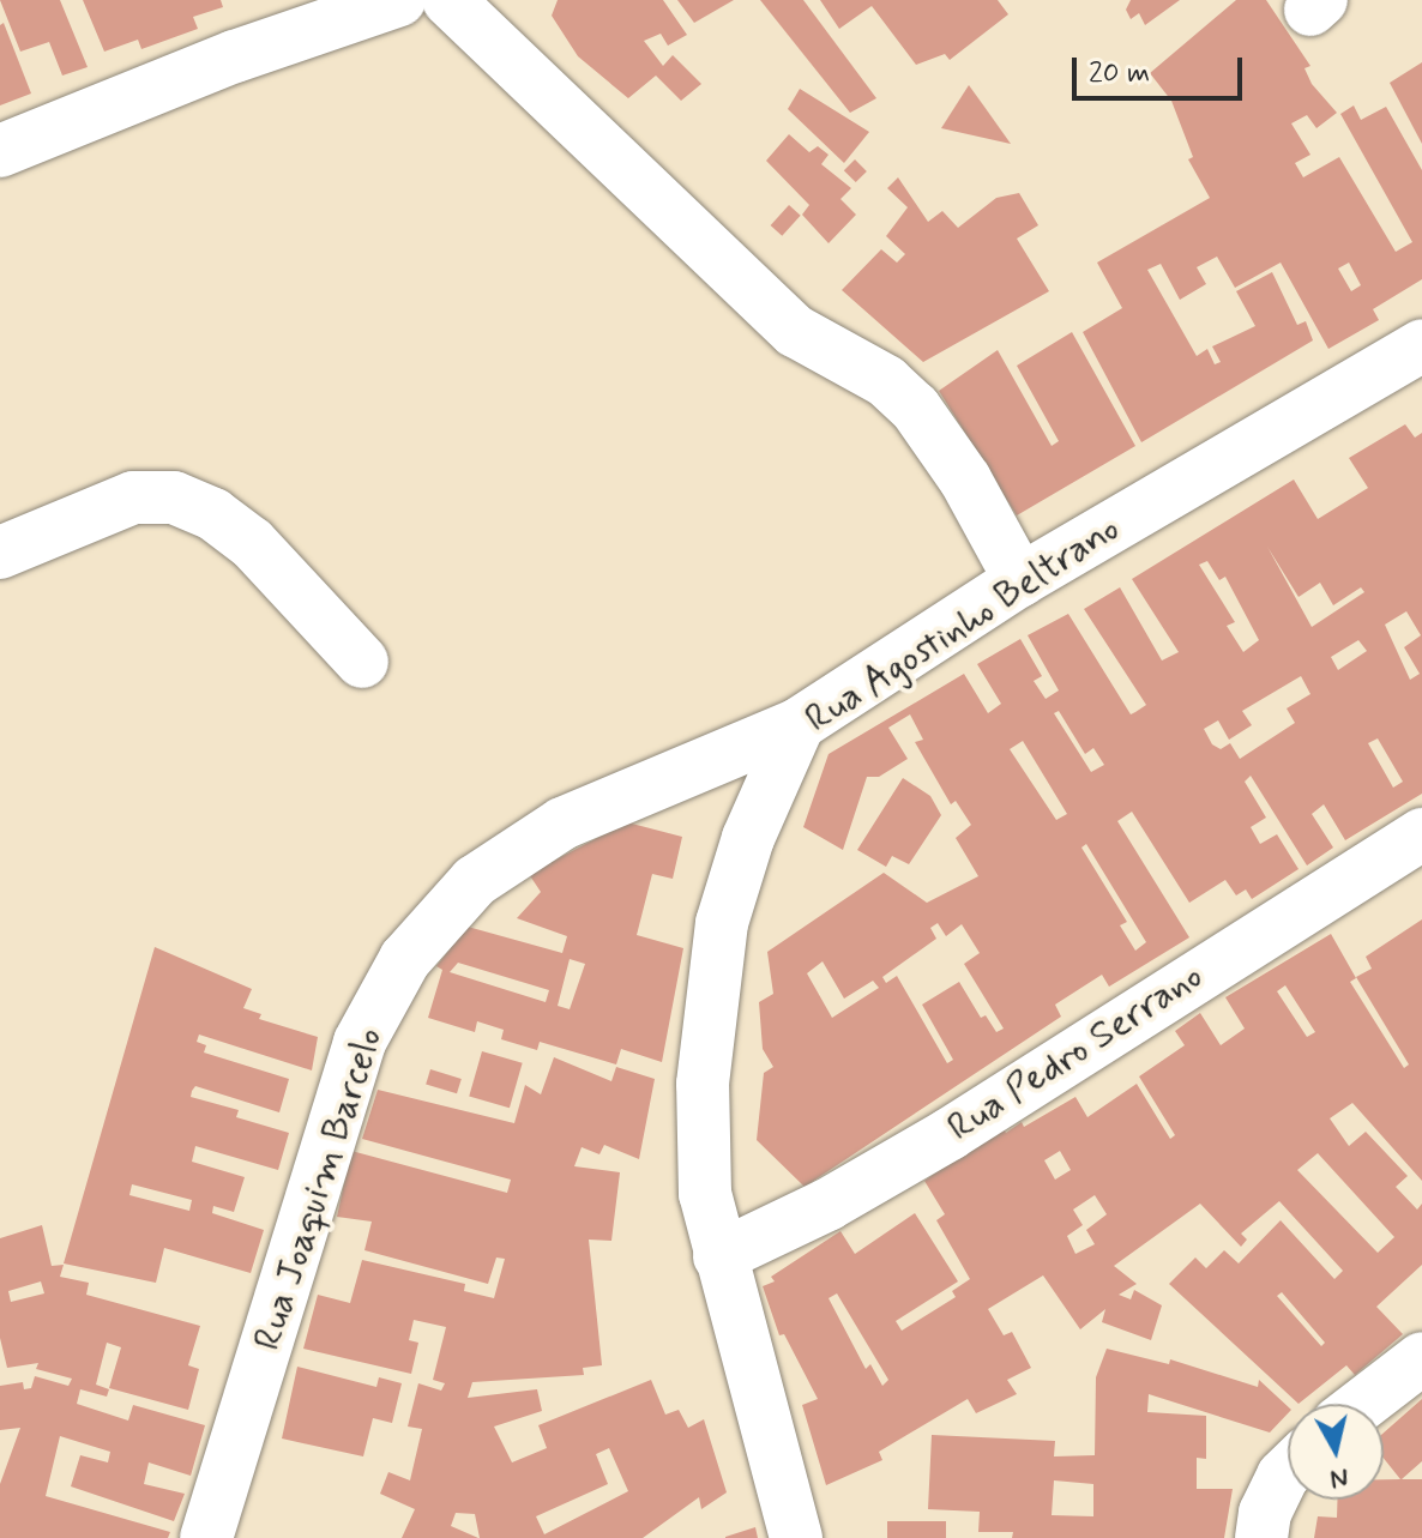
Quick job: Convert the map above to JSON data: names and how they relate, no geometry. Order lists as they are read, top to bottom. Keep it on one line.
{"streets":{"street":["Rua Agostinho Beltrano","Rua Pedro Serrano","Rua Joaquim Barcelo"]},"crossings":[["Rua Agostinho Beltrano","Rua Pedro Serrano"],["Rua Agostinho Beltrano","Rua Joaquim Barcelo"]],"scale_bar":"20 m","north":"bottom"}
